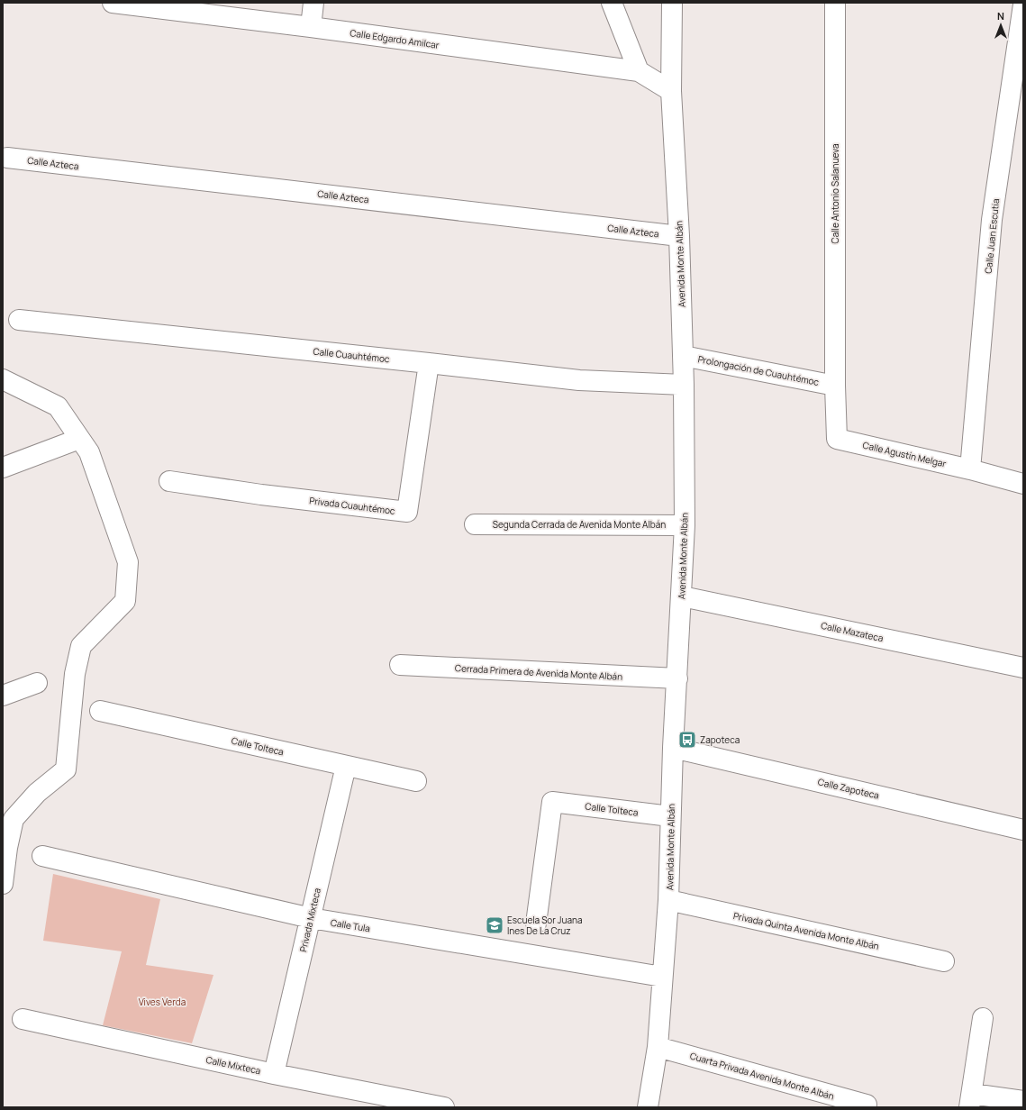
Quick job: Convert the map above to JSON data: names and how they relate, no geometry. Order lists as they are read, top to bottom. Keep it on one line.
{"streets":{"street":["Calle Edgardo Amilcar","Calle Azteca","Calle Antonio Salanueva","Calle Juan Escutia","Avenida Monte Albán","Calle Cuauhtémoc","Prolongación de Cuauhtémoc","Calle Agustín Melgar","Privada Cuauhtémoc","Segunda Cerrada de Avenida Monte Albán","Calle Mazateca","Cerrada Primera de Avenida Monte Albán","Calle Tolteca","Calle Zapoteca","Privada Mixteca","Calle Tula","Privada Quinta Avenida Monte Albán","Calle Mixteca","Cuarta Privada Avenida Monte Albán"]},"crossings":[["Calle Edgardo Amilcar","Avenida Monte Albán"],["Calle Azteca","Avenida Monte Albán"],["Calle Antonio Salanueva","Prolongación de Cuauhtémoc"],["Calle Antonio Salanueva","Calle Agustín Melgar"],["Calle Juan Escutia","Calle Agustín Melgar"],["Avenida Monte Albán","Calle Cuauhtémoc"],["Avenida Monte Albán","Prolongación de Cuauhtémoc"],["Avenida Monte Albán","Segunda Cerrada de Avenida Monte Albán"],["Avenida Monte Albán","Calle Mazateca"],["Avenida Monte Albán","Cerrada Primera de Avenida Monte Albán"],["Avenida Monte Albán","Calle Tolteca"],["Avenida Monte Albán","Calle Zapoteca"],["Avenida Monte Albán","Calle Tula"],["Avenida Monte Albán","Privada Quinta Avenida Monte Albán"],["Avenida Monte Albán","Cuarta Privada Avenida Monte Albán"],["Calle Cuauhtémoc","Privada Cuauhtémoc"],["Prolongación de Cuauhtémoc","Calle Agustín Melgar"],["Calle Tolteca","Privada Mixteca"],["Privada Mixteca","Calle Tula"],["Privada Mixteca","Calle Mixteca"]],"parks":["Vives Verda"],"places":{"bus stop":["Zapoteca"],"school or university":["Escuela Sor Juana Ines De La Cruz"]},"north":"top"}
